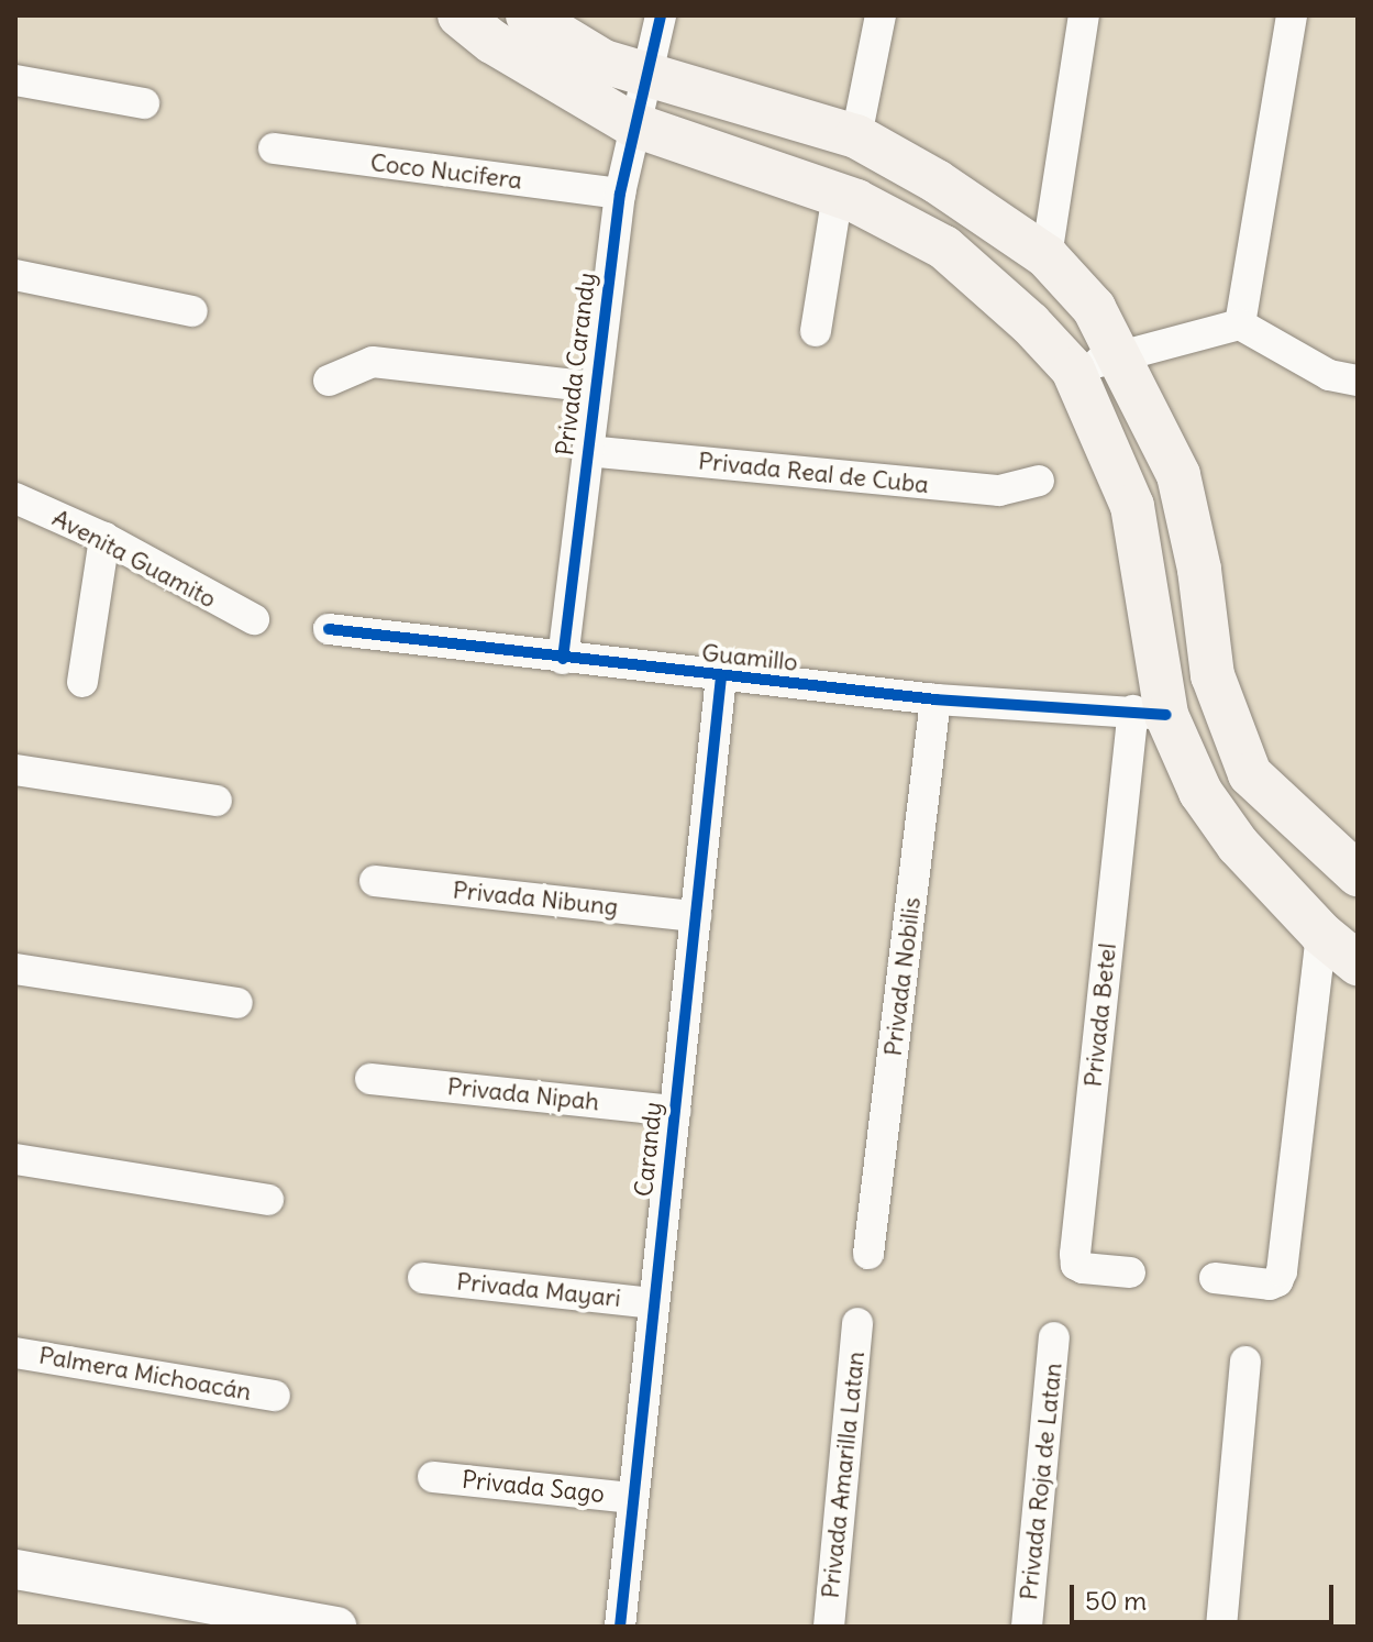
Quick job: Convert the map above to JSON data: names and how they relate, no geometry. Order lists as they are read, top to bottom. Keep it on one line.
{"streets":{"street":["Coco Nucifera","Privada Carandy","Privada Real de Cuba","Avenita Guamito","Guamillo","Privada Nibung","Privada Nobilis","Privada Betel","Privada Nipah","Carandy","Privada Mayari","Palmera Michoacán","Privada Amarilla Latan","Privada Roja de Latan","Privada Sago"]},"crossings":[["Coco Nucifera","Privada Carandy"],["Privada Carandy","Privada Real de Cuba"],["Privada Carandy","Guamillo"],["Guamillo","Privada Nobilis"],["Guamillo","Privada Betel"],["Guamillo","Carandy"],["Privada Nibung","Carandy"],["Privada Nipah","Carandy"],["Carandy","Privada Mayari"],["Carandy","Privada Sago"]],"scale_bar":"50 m"}
